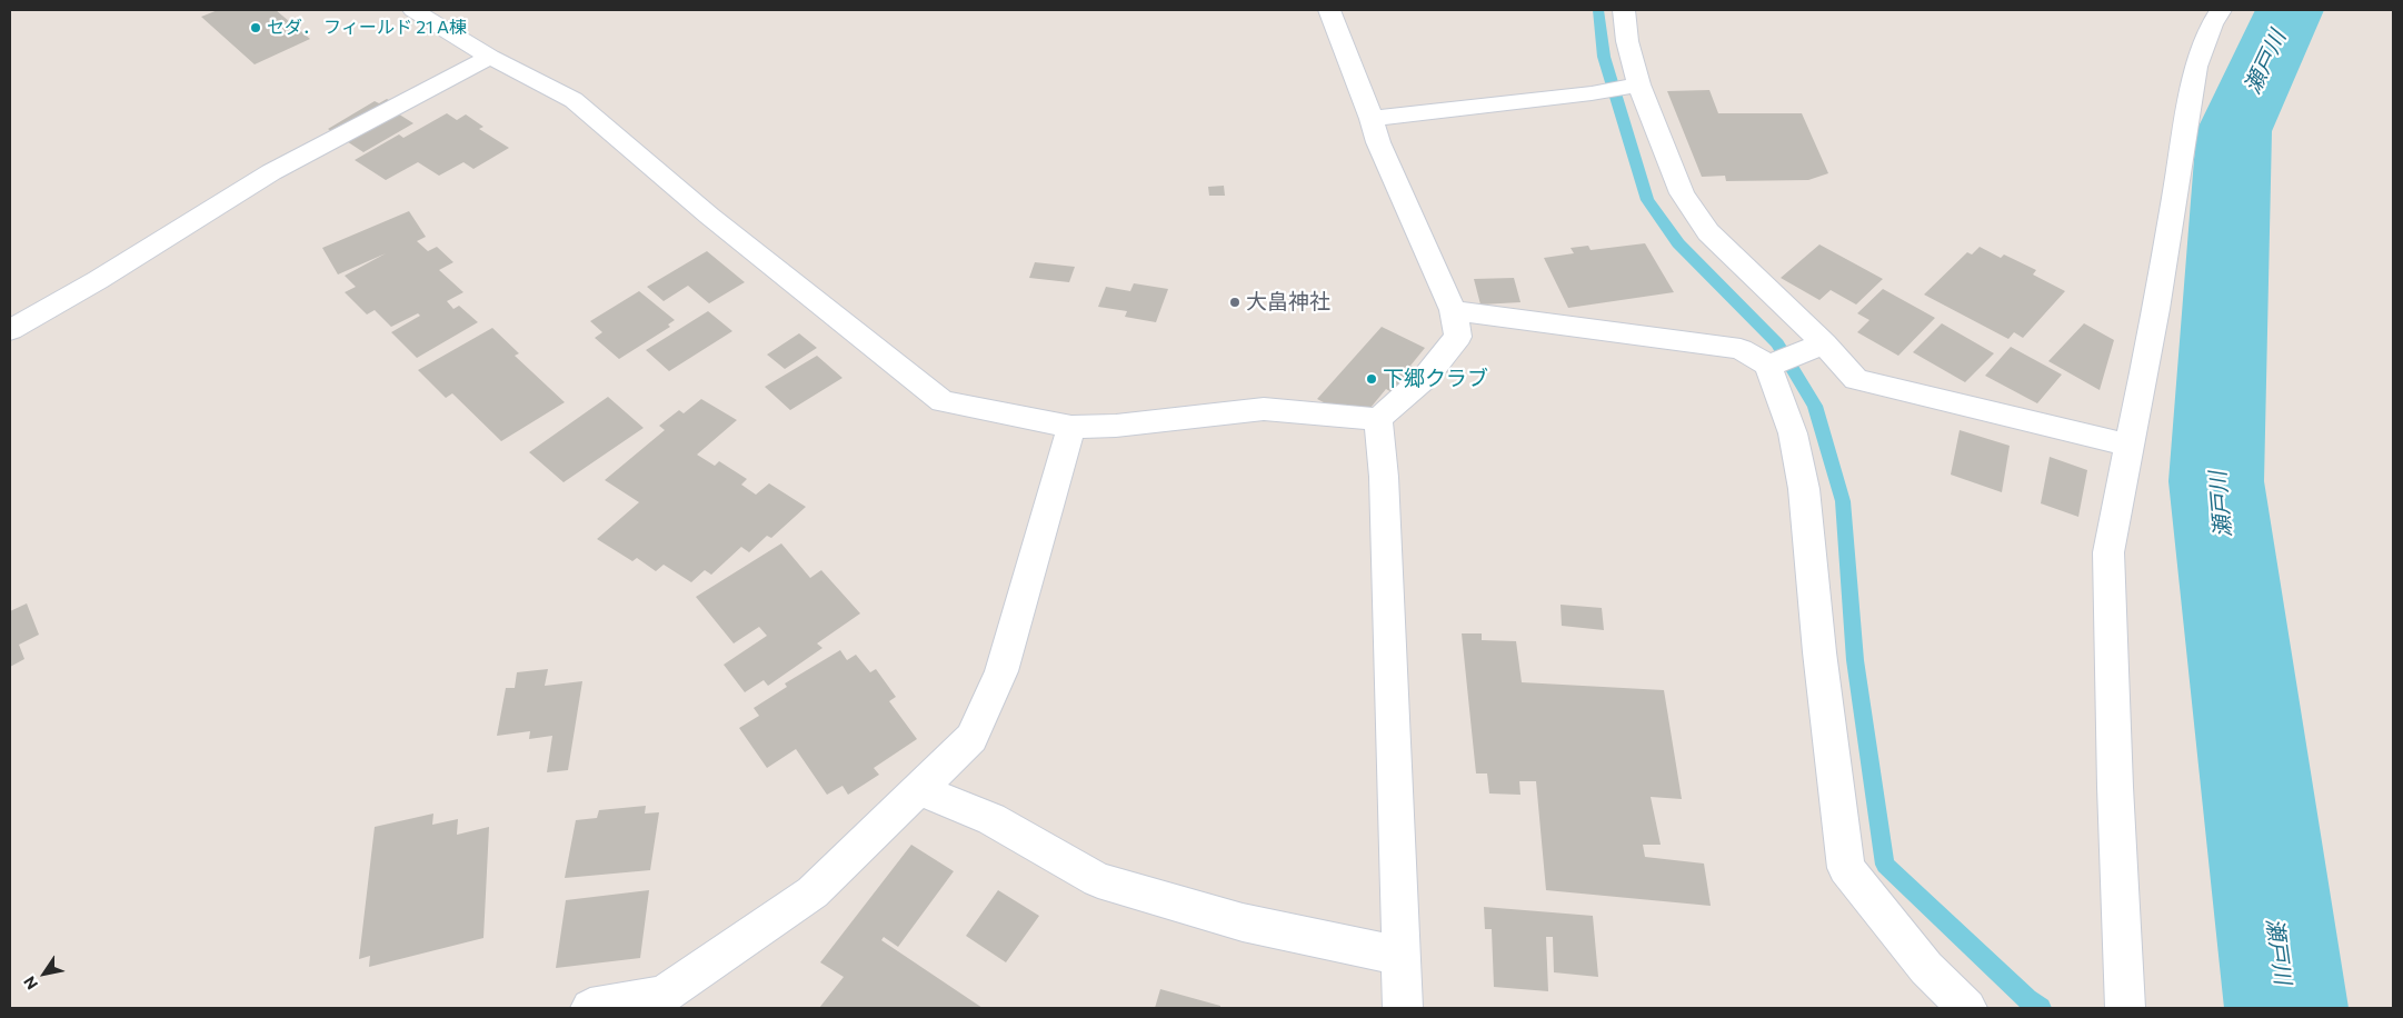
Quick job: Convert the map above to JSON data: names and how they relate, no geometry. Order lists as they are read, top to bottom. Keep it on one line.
{"water":["瀬戸川"],"places":["セダ． フィールド 21 A棟","大畠神社","下郷クラブ"],"north":"bottom left"}
